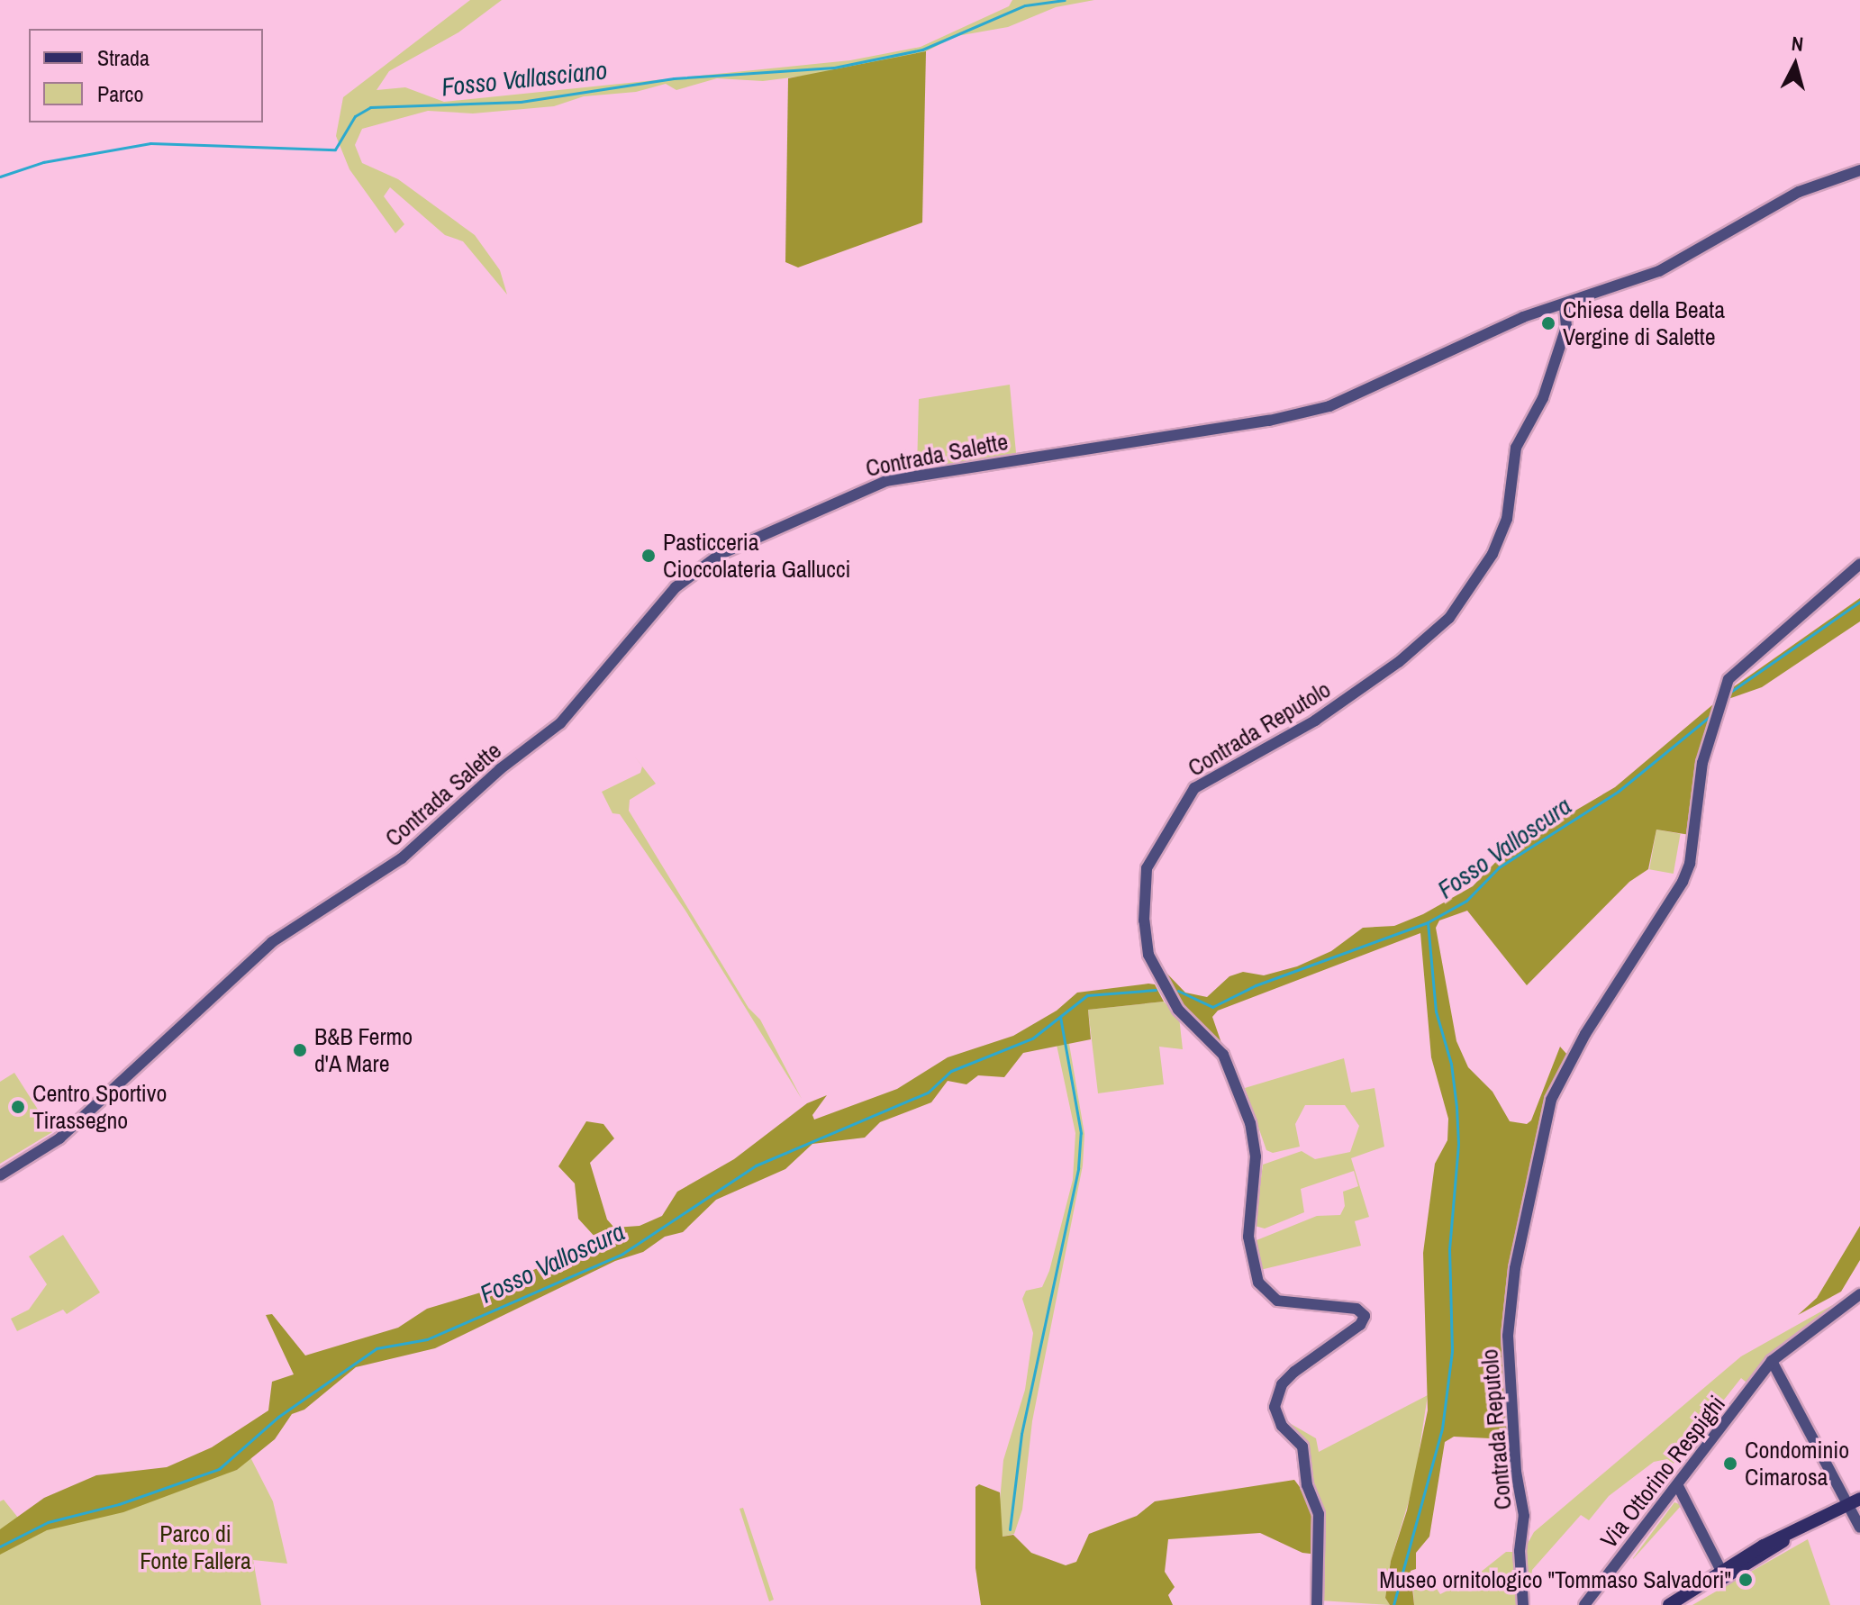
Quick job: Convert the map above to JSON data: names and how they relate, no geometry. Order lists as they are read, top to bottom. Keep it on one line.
{"streets":{"street":["Contrada Salette","Contrada Reputolo","Via Ottorino Respighi"]},"crossings":[["Contrada Salette","Contrada Reputolo"]],"water":["Fosso Vallasciano","Fosso Valloscura"],"parks":["Parco di Fonte Fallera"],"places":["Chiesa della Beata Vergine di Salette","Pasticceria Cioccolateria Gallucci","B&B Fermo d'A Mare","Centro Sportivo Tirassegno","Condominio Cimarosa","Museo ornitologico \"Tommaso Salvadori\""],"legend":["Strada","Parco"],"north":"top"}
